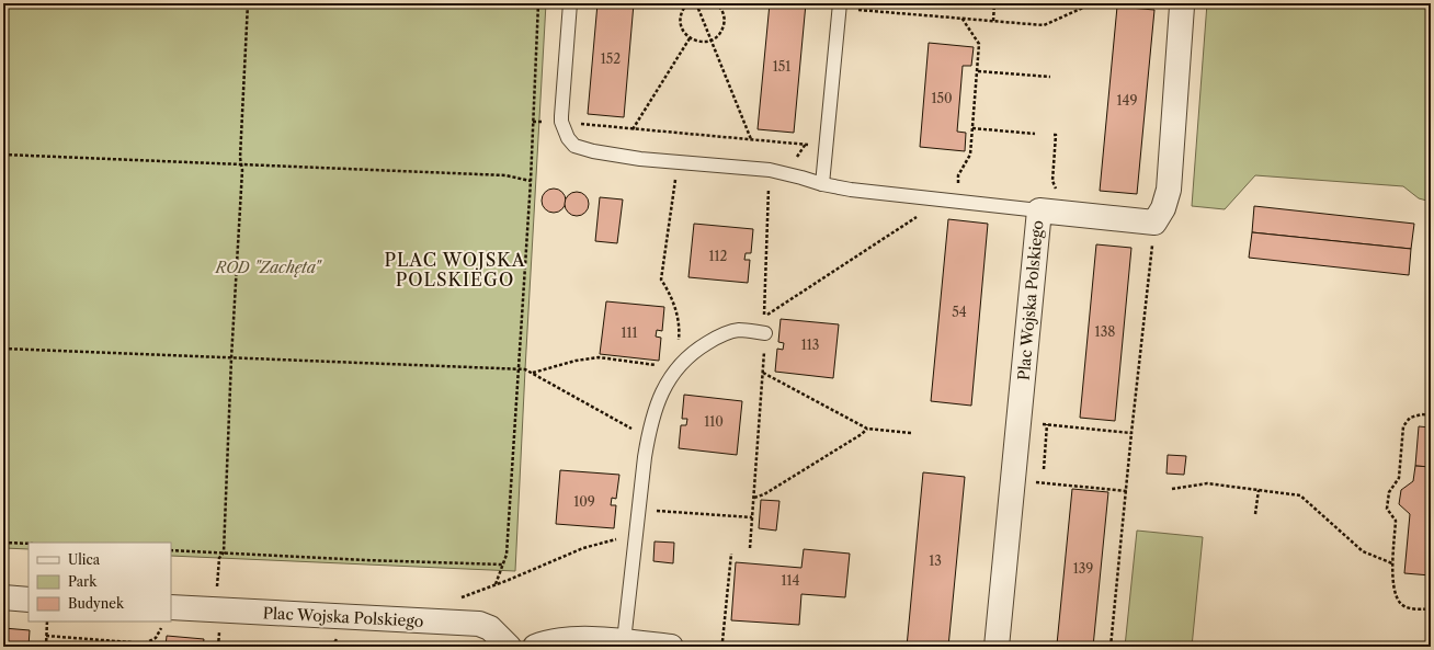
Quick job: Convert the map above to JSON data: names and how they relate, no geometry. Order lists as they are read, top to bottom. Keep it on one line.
{"streets":{"street":["Plac Wojska Polskiego"]},"districts":["PLAC WOJSKA POLSKIEGO"],"parks":["ROD \"Zachęta\""],"house_numbers":["152","151","150","149","112","54","138","111","113","110","109","13","139","114"],"legend":["Ulica","Park","Budynek"]}
